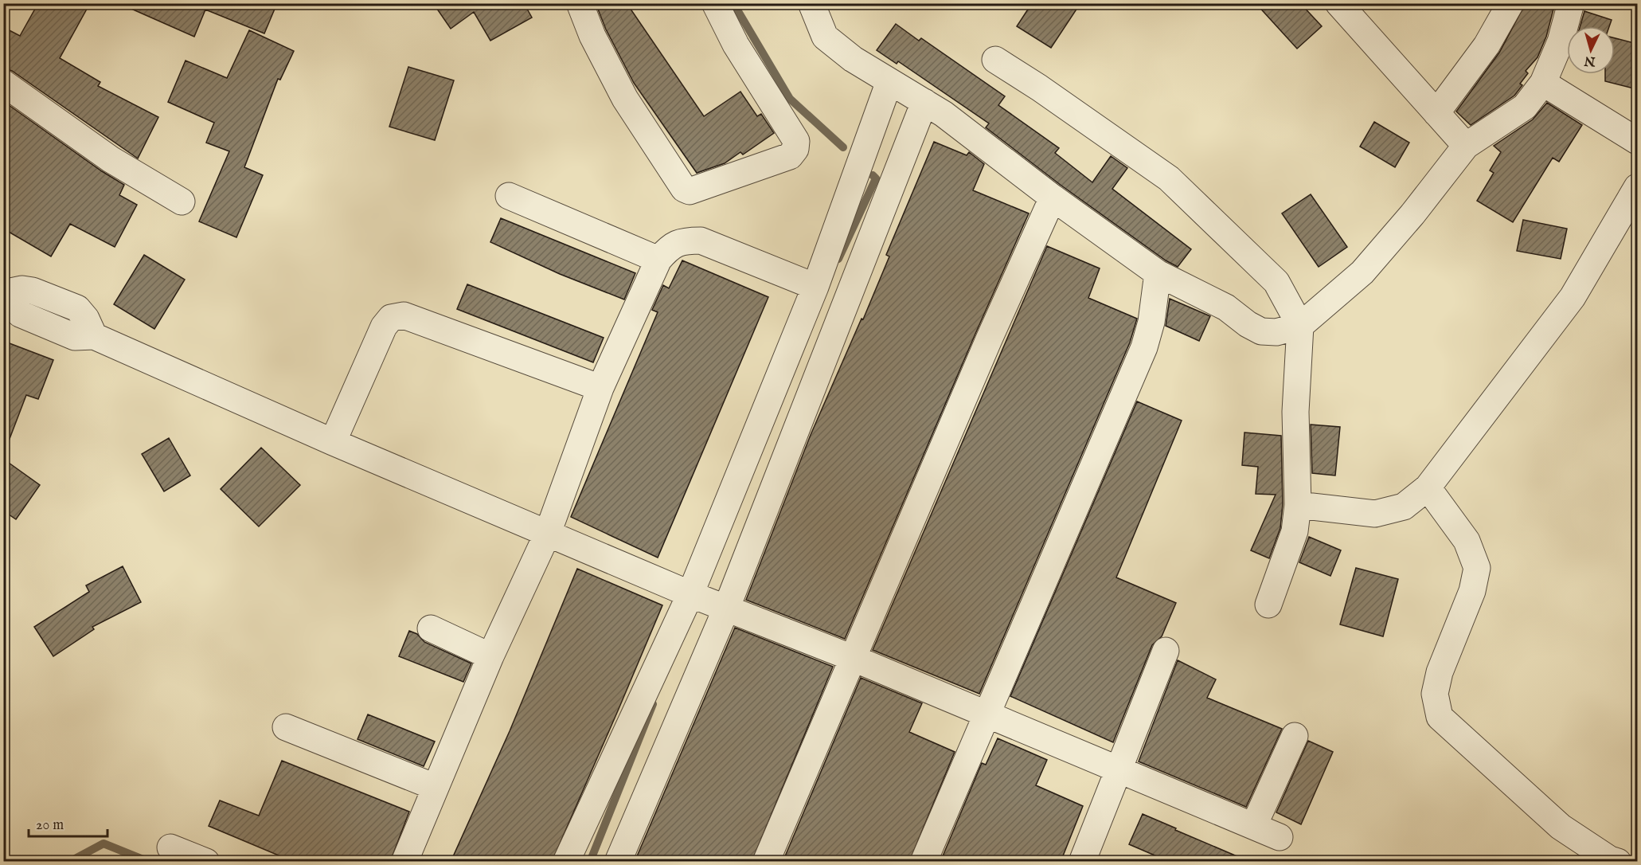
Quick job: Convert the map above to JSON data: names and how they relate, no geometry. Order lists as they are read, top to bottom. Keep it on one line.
{"scale_bar":"20 m","north":"bottom"}
